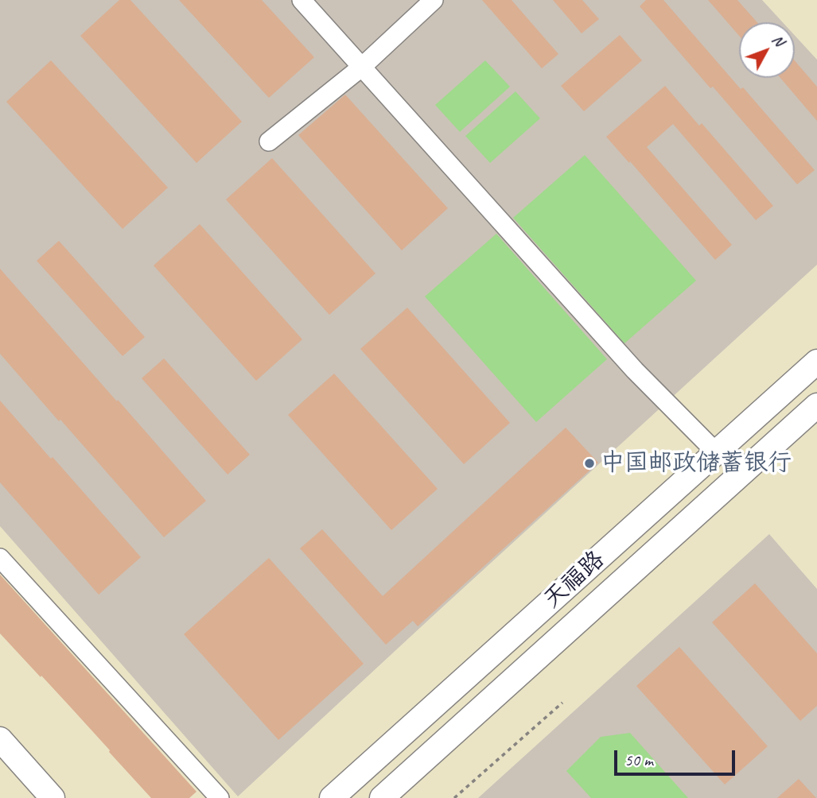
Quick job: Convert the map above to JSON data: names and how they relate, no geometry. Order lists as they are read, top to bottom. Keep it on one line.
{"streets":{"main road":["天福路"]},"places":["中国邮政储蓄银行"],"scale_bar":"50 m","north":"top right"}
